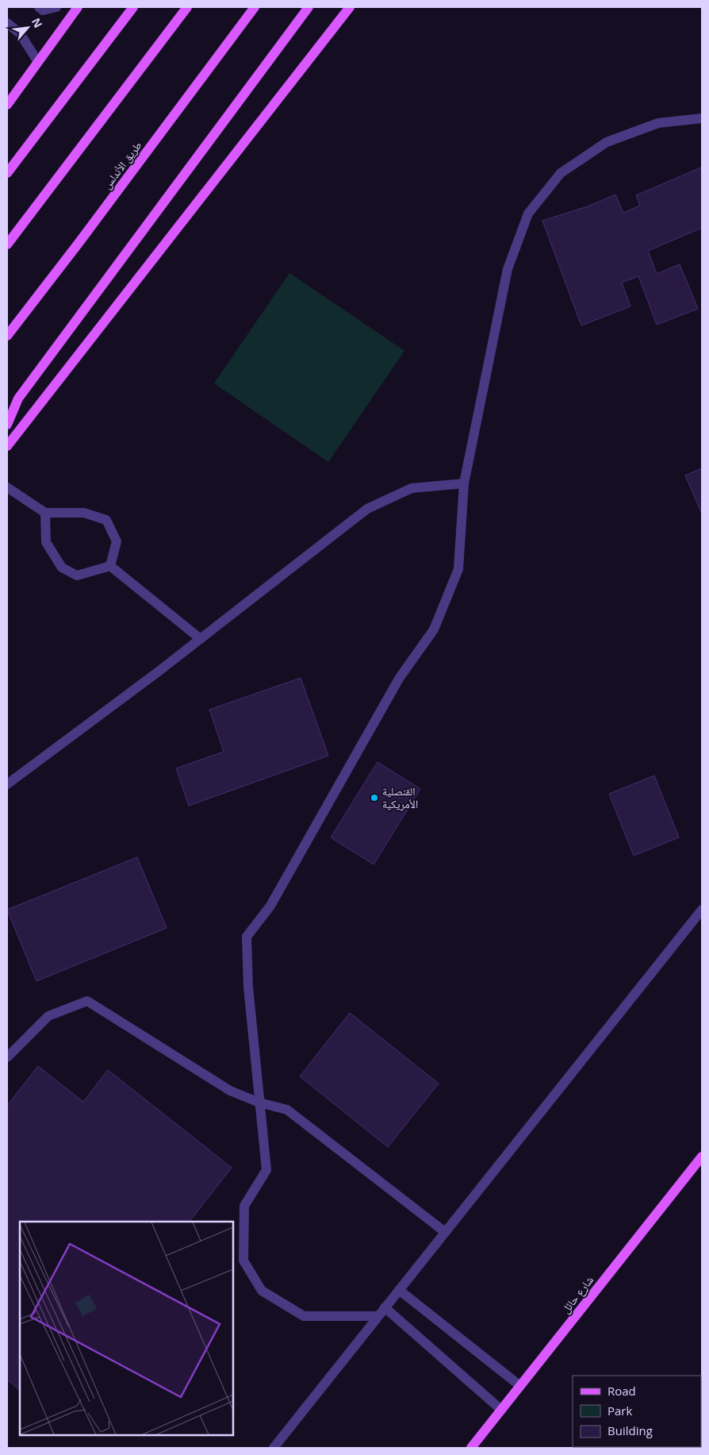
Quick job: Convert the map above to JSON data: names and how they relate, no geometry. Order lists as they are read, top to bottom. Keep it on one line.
{"streets":{"main road":["طريق الأندلس","شارع حائل"]},"places":["القنصلية الأمريكية"],"legend":["Road","Park","Building"],"north":"top right"}
